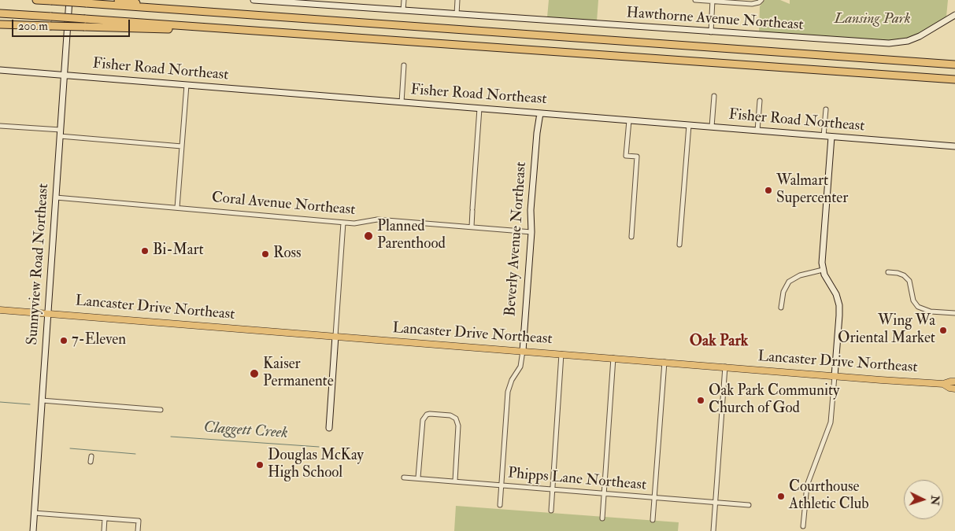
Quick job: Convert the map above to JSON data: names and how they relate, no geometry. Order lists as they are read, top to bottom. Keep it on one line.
{"streets":{"main road":["Lancaster Drive Northeast"],"street":["Hawthorne Avenue Northeast","Fisher Road Northeast","Coral Avenue Northeast","Beverly Avenue Northeast","Sunnyview Road Northeast","Phipps Lane Northeast"]},"crossings":[["Fisher Road Northeast","Beverly Avenue Northeast"],["Fisher Road Northeast","Sunnyview Road Northeast"],["Coral Avenue Northeast","Beverly Avenue Northeast"],["Coral Avenue Northeast","Sunnyview Road Northeast"],["Beverly Avenue Northeast","Lancaster Drive Northeast"],["Beverly Avenue Northeast","Phipps Lane Northeast"],["Sunnyview Road Northeast","Lancaster Drive Northeast"]],"districts":["Oak Park"],"water":["Claggett Creek"],"parks":["Lansing Park"],"places":["Walmart Supercenter","Planned Parenthood","Bi-Mart","Ross","Wing Wa Oriental Market","7-Eleven","Kaiser Permanente","Oak Park Community Church of God","Douglas McKay High School","Courthouse Athletic Club"],"scale_bar":"200 m","north":"right"}
